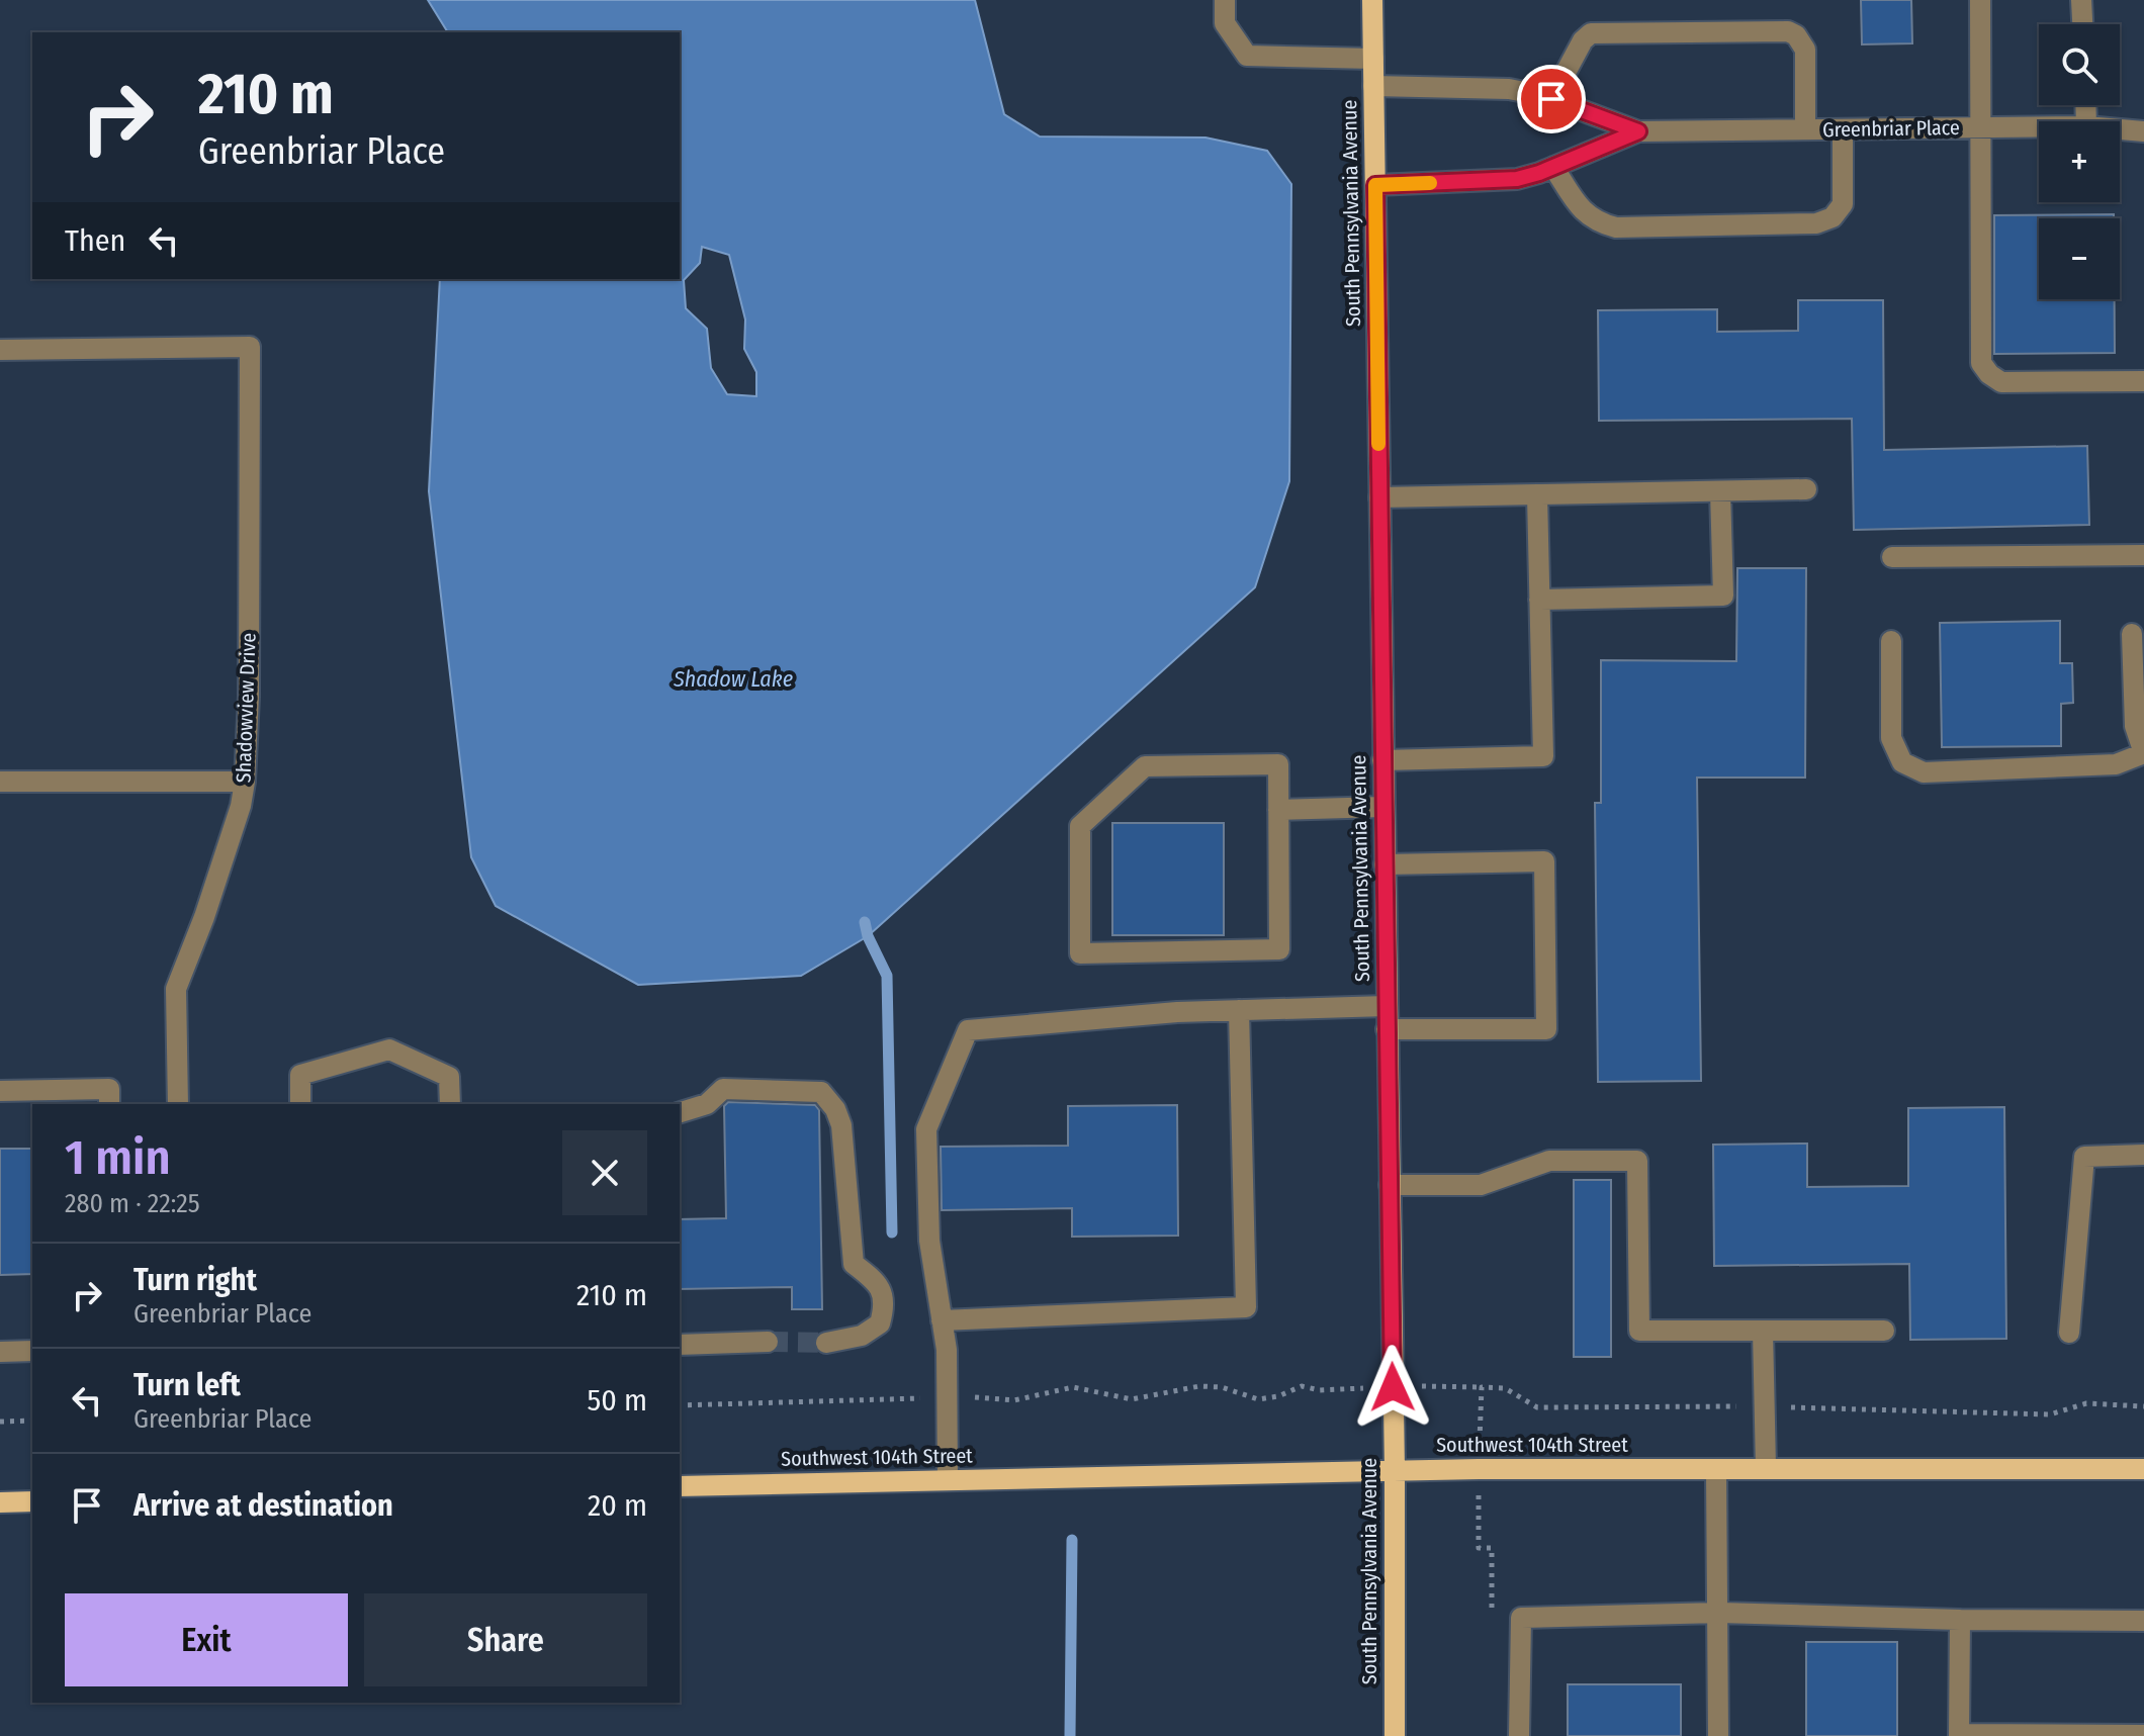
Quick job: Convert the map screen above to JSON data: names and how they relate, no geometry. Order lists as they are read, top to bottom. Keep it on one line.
{"streets":{"main road":["South Pennsylvania Avenue","Southwest 104th Street"],"street":["Greenbriar Place","Shadowview Drive"]},"crossings":[["Greenbriar Place","South Pennsylvania Avenue"],["South Pennsylvania Avenue","Southwest 104th Street"]],"water":["Shadow Lake"],"page":{"map_buttons":["+","−"],"turn":["210 m","Greenbriar Place"],"then":"Then","heading":["1 min","280 m · 22:25"],"list":[{"name":"Turn right","note":"Greenbriar Place","value":"210 m"},{"name":"Turn left","note":"Greenbriar Place","value":"50 m"},{"name":"Arrive at destination","value":"20 m"}],"buttons":["Exit","Share"]}}
